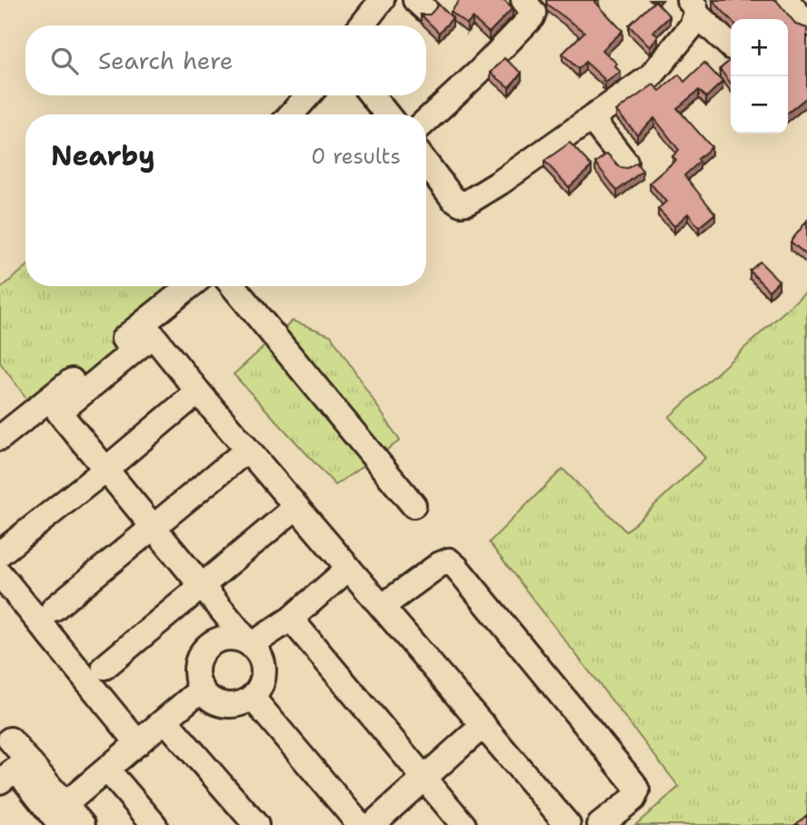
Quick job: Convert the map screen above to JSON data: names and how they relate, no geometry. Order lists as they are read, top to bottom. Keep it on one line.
{"page":{"map_buttons":["+","−"],"search":"Search here","heading":["Nearby","0 results"]}}
